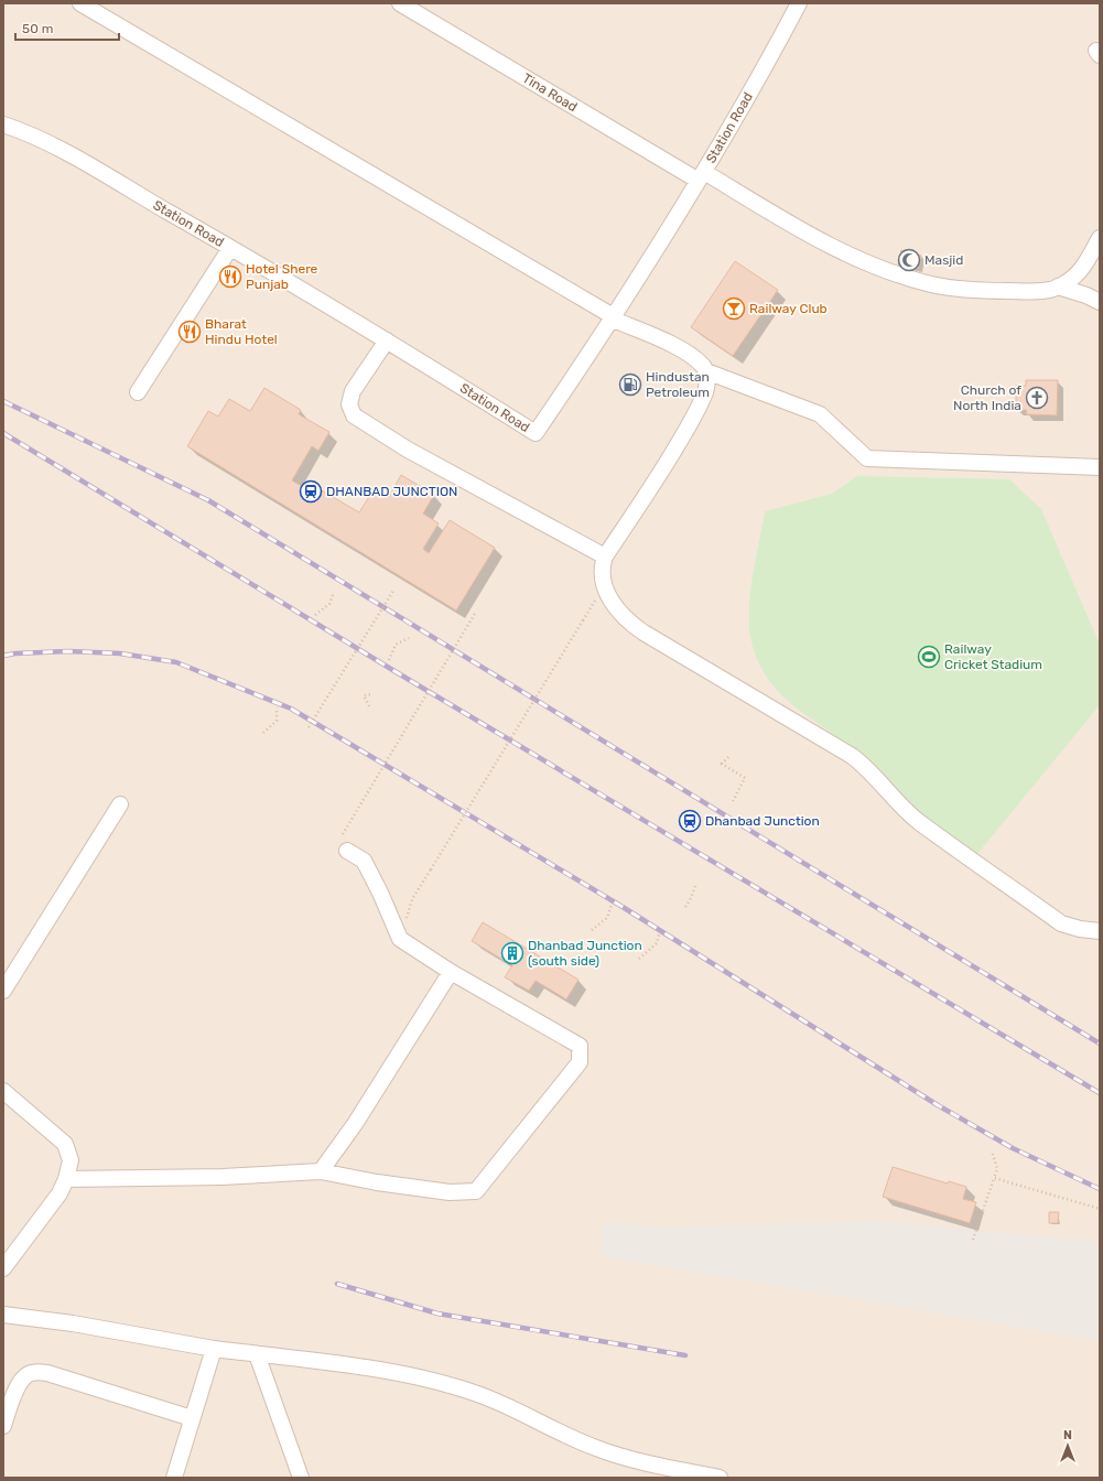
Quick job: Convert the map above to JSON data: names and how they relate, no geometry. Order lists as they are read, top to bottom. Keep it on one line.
{"streets":{"street":["Tina Road","Station Road"]},"crossings":[["Tina Road","Station Road"]],"places":{"mosque":["Masjid"],"restaurant":["Hotel Shere Punjab","Bharat Hindu Hotel"],"bar":["Railway Club"],"fuel station":["Hindustan Petroleum"],"church":["Church of North India"],"station":["DHANBAD JUNCTION","Dhanbad Junction"],"sports":["Railway Cricket Stadium"],"building":["Dhanbad Junction (south side)"]},"scale_bar":"50 m","north":"top"}
